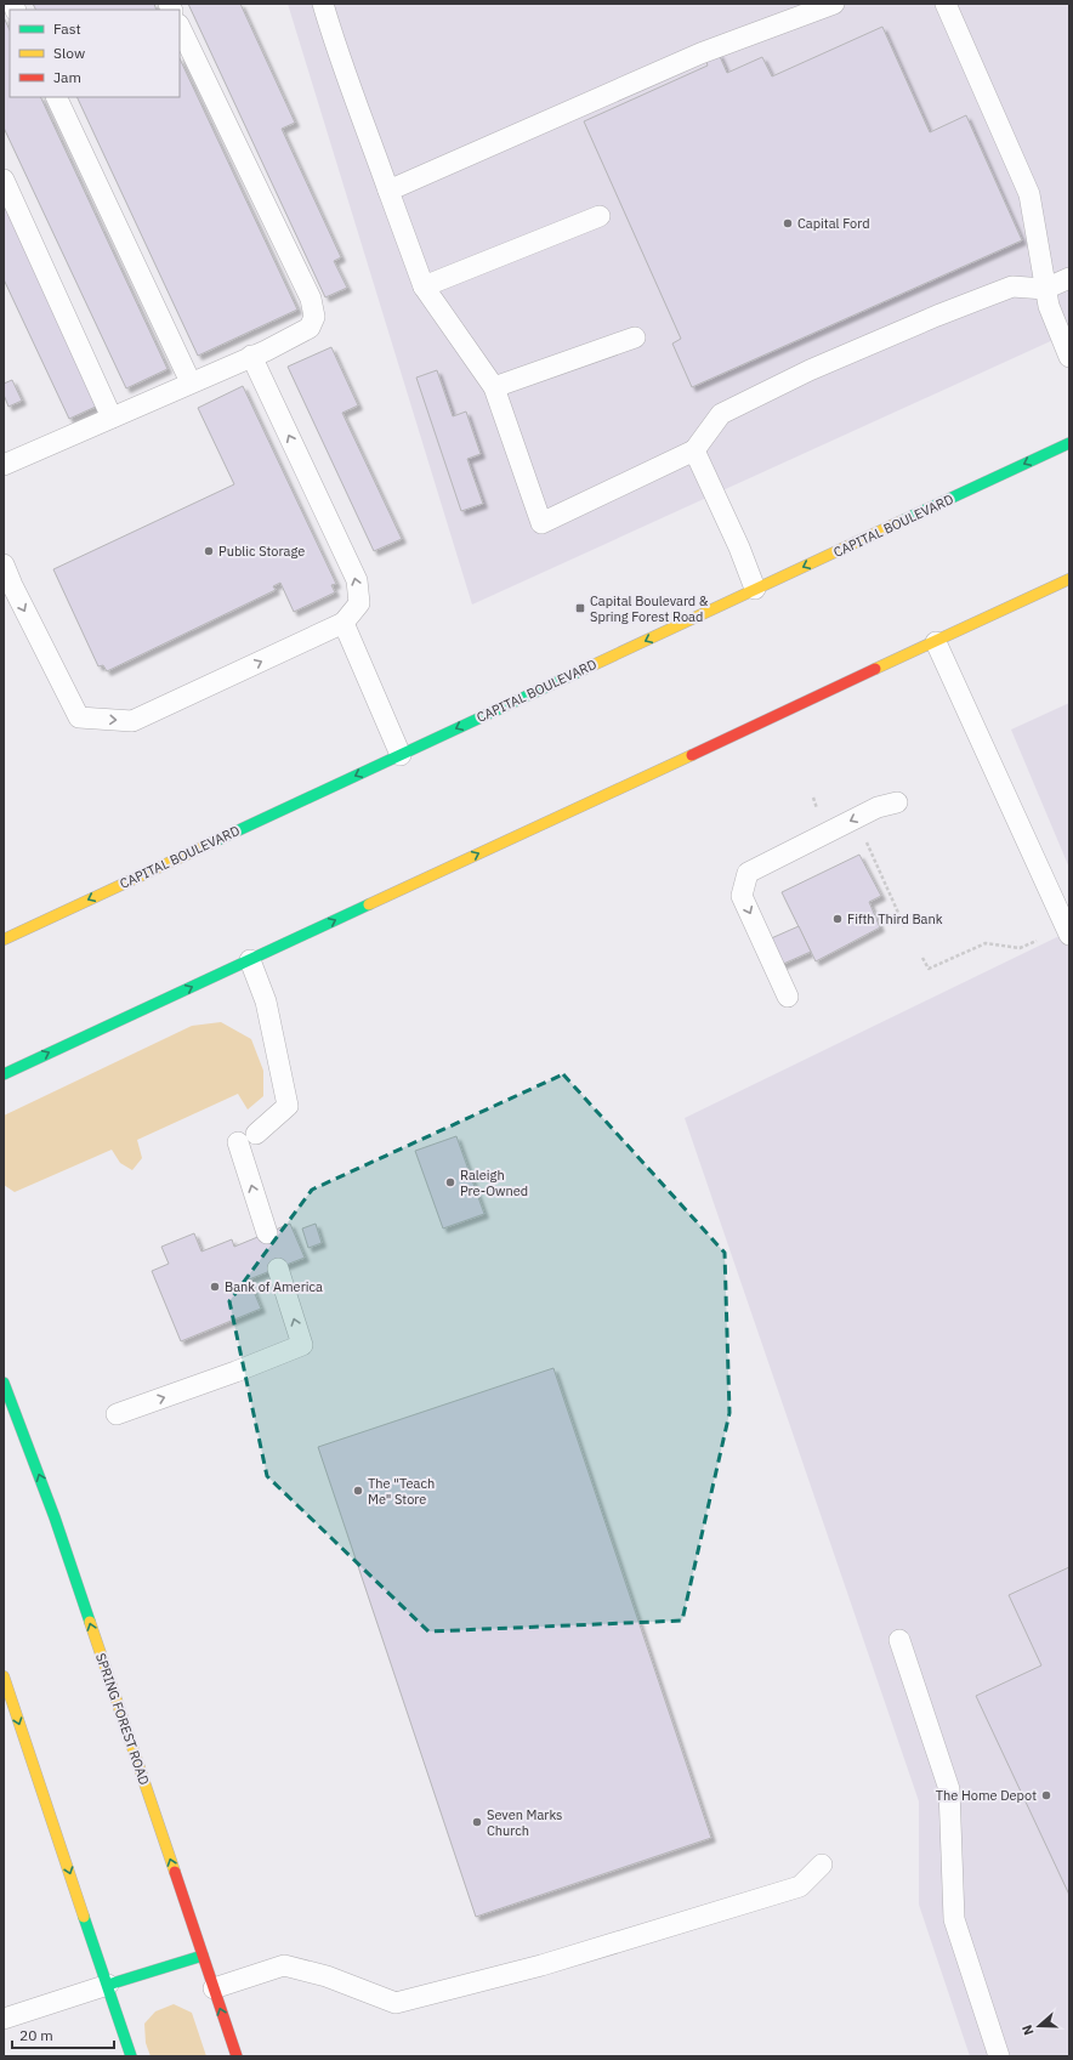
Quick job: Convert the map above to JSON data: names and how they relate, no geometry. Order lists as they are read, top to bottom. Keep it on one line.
{"streets":{"main road":["CAPITAL BOULEVARD","SPRING FOREST ROAD"]},"one_way":["CAPITAL BOULEVARD","SPRING FOREST ROAD"],"places":{"other":["Capital Ford","Public Storage","Fifth Third Bank","Raleigh Pre-Owned","Bank of America","The \"Teach Me\" Store","The Home Depot","Seven Marks Church"],"transit":["Capital Boulevard & Spring Forest Road"]},"legend":["Fast","Slow","Jam"],"scale_bar":"20 m","north":"left"}
